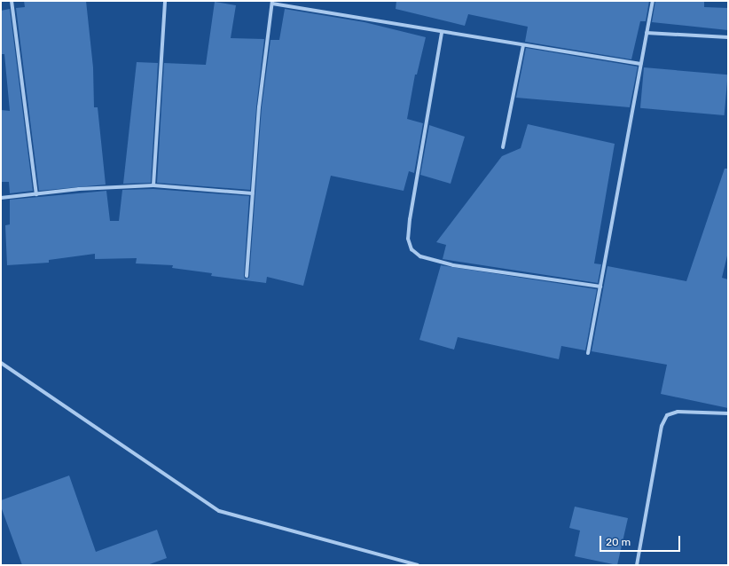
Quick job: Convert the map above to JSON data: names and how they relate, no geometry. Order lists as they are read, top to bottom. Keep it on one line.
{"scale_bar":"20 m"}
